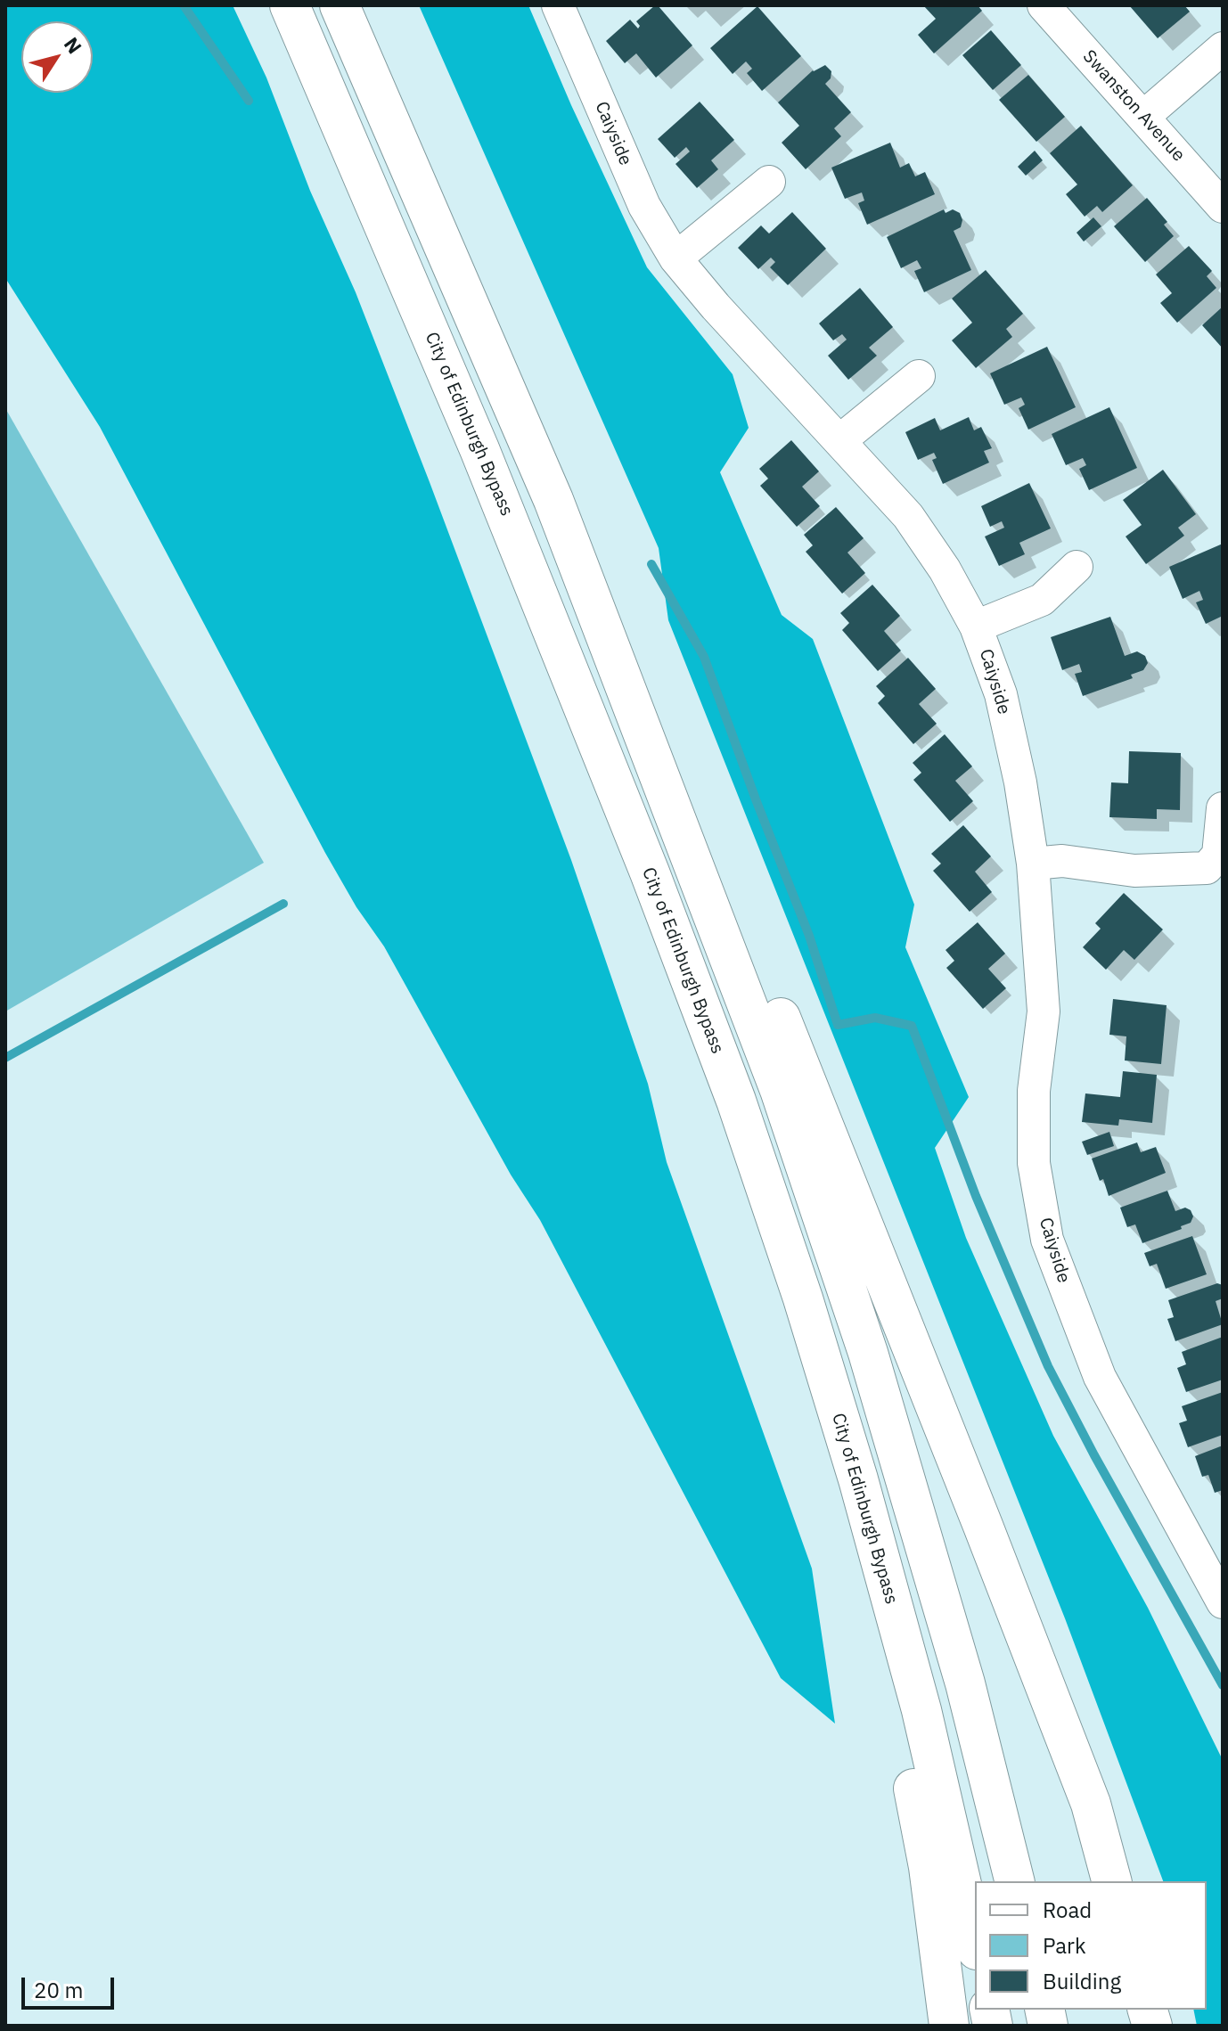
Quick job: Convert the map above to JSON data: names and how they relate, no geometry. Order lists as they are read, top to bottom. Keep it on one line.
{"streets":{"highway":["City of Edinburgh Bypass"],"street":["Swanston Avenue","Caiyside"]},"legend":["Road","Park","Building"],"scale_bar":"20 m","north":"top right"}
